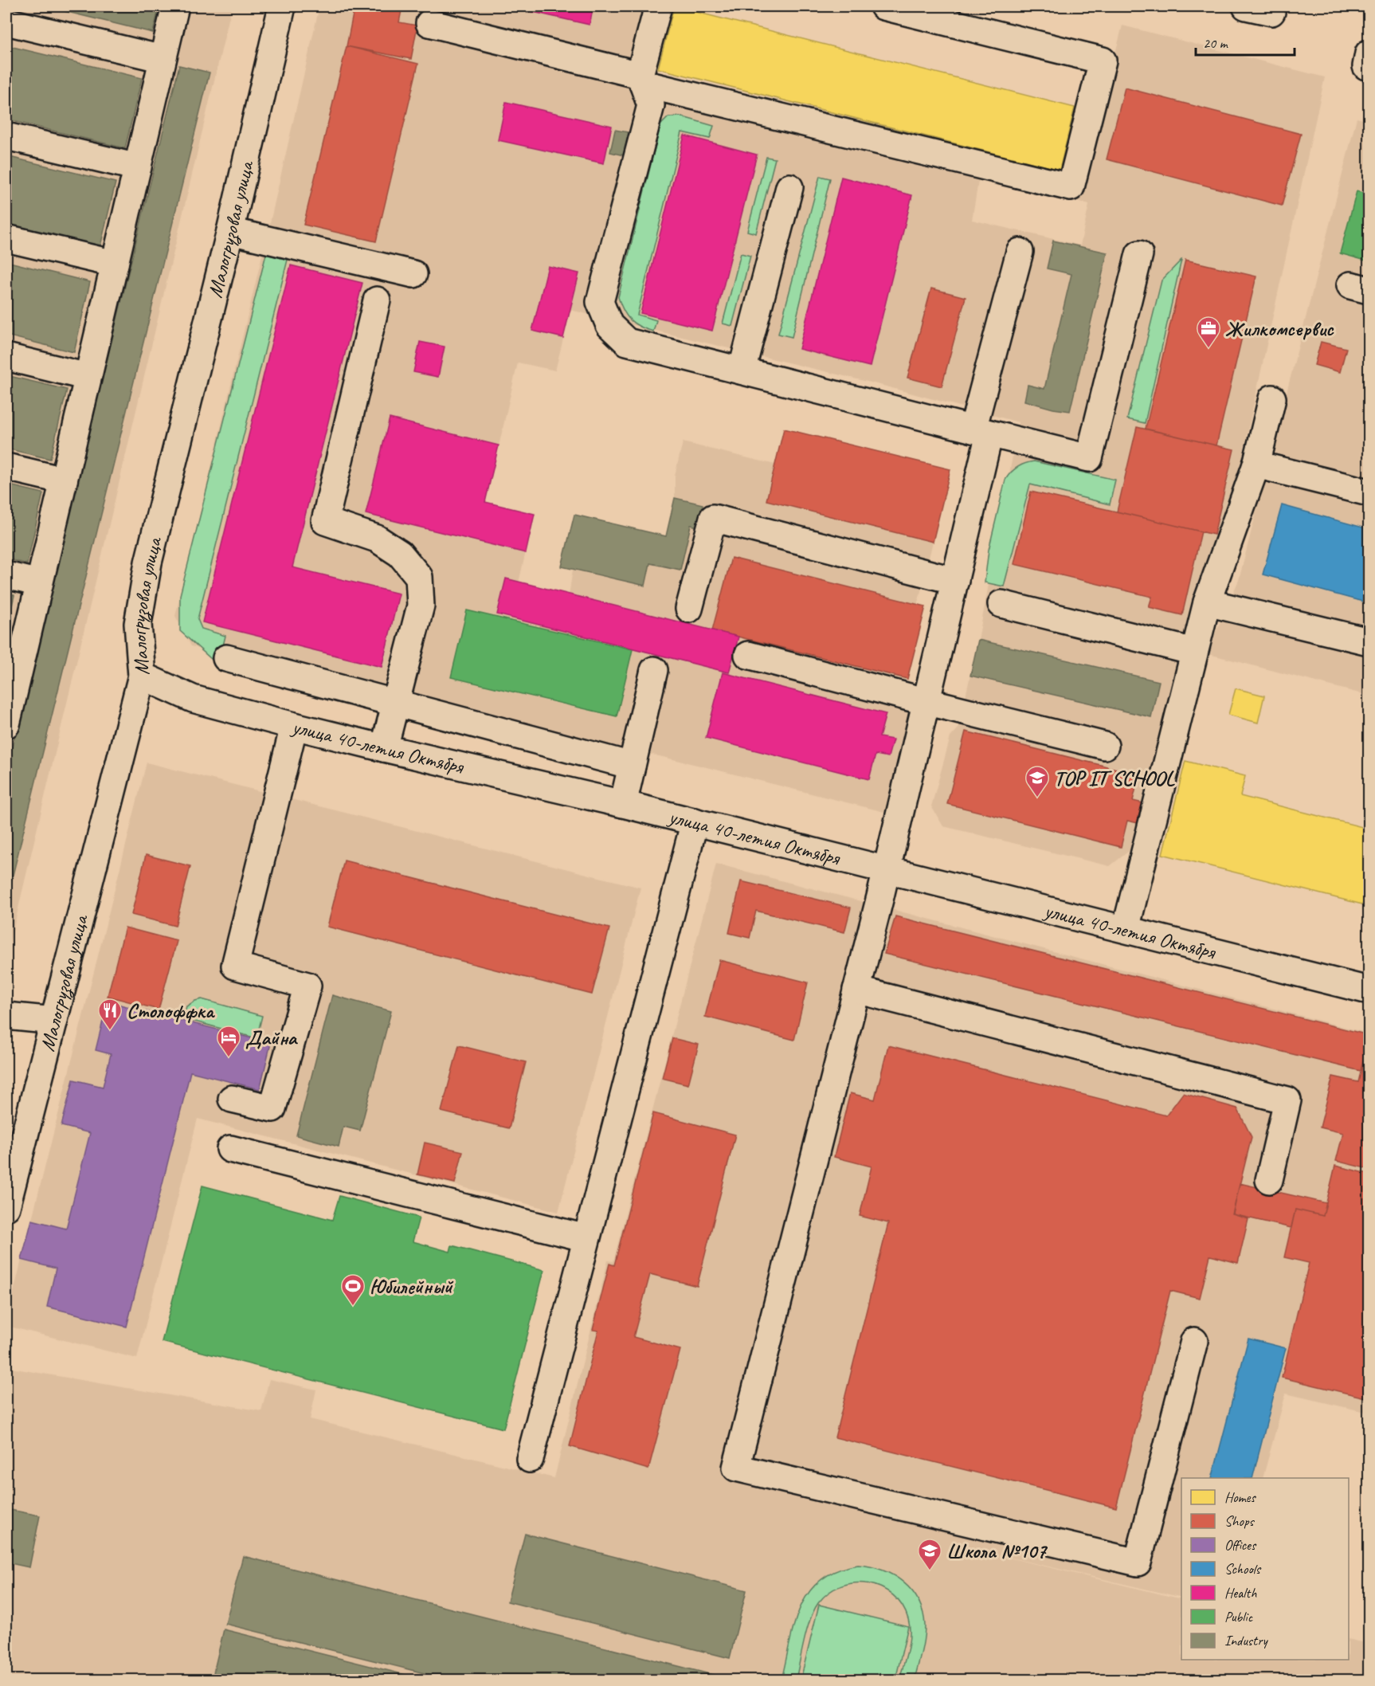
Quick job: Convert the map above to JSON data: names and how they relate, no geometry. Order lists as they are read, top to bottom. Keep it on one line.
{"streets":{"street":["Малогрузовая улица","улица 40-летия Октября"]},"crossings":[["Малогрузовая улица","улица 40-летия Октября"]],"places":{"office":["Жилкомсервис"],"school or university":["TOP IT SCHOOL","Школа №107"],"restaurant":["Столоффка"],"hotel":["Дайна"],"sports":["Юбилейный"]},"legend":["Homes","Shops","Offices","Schools","Health","Public","Industry"],"scale_bar":"20 m"}
